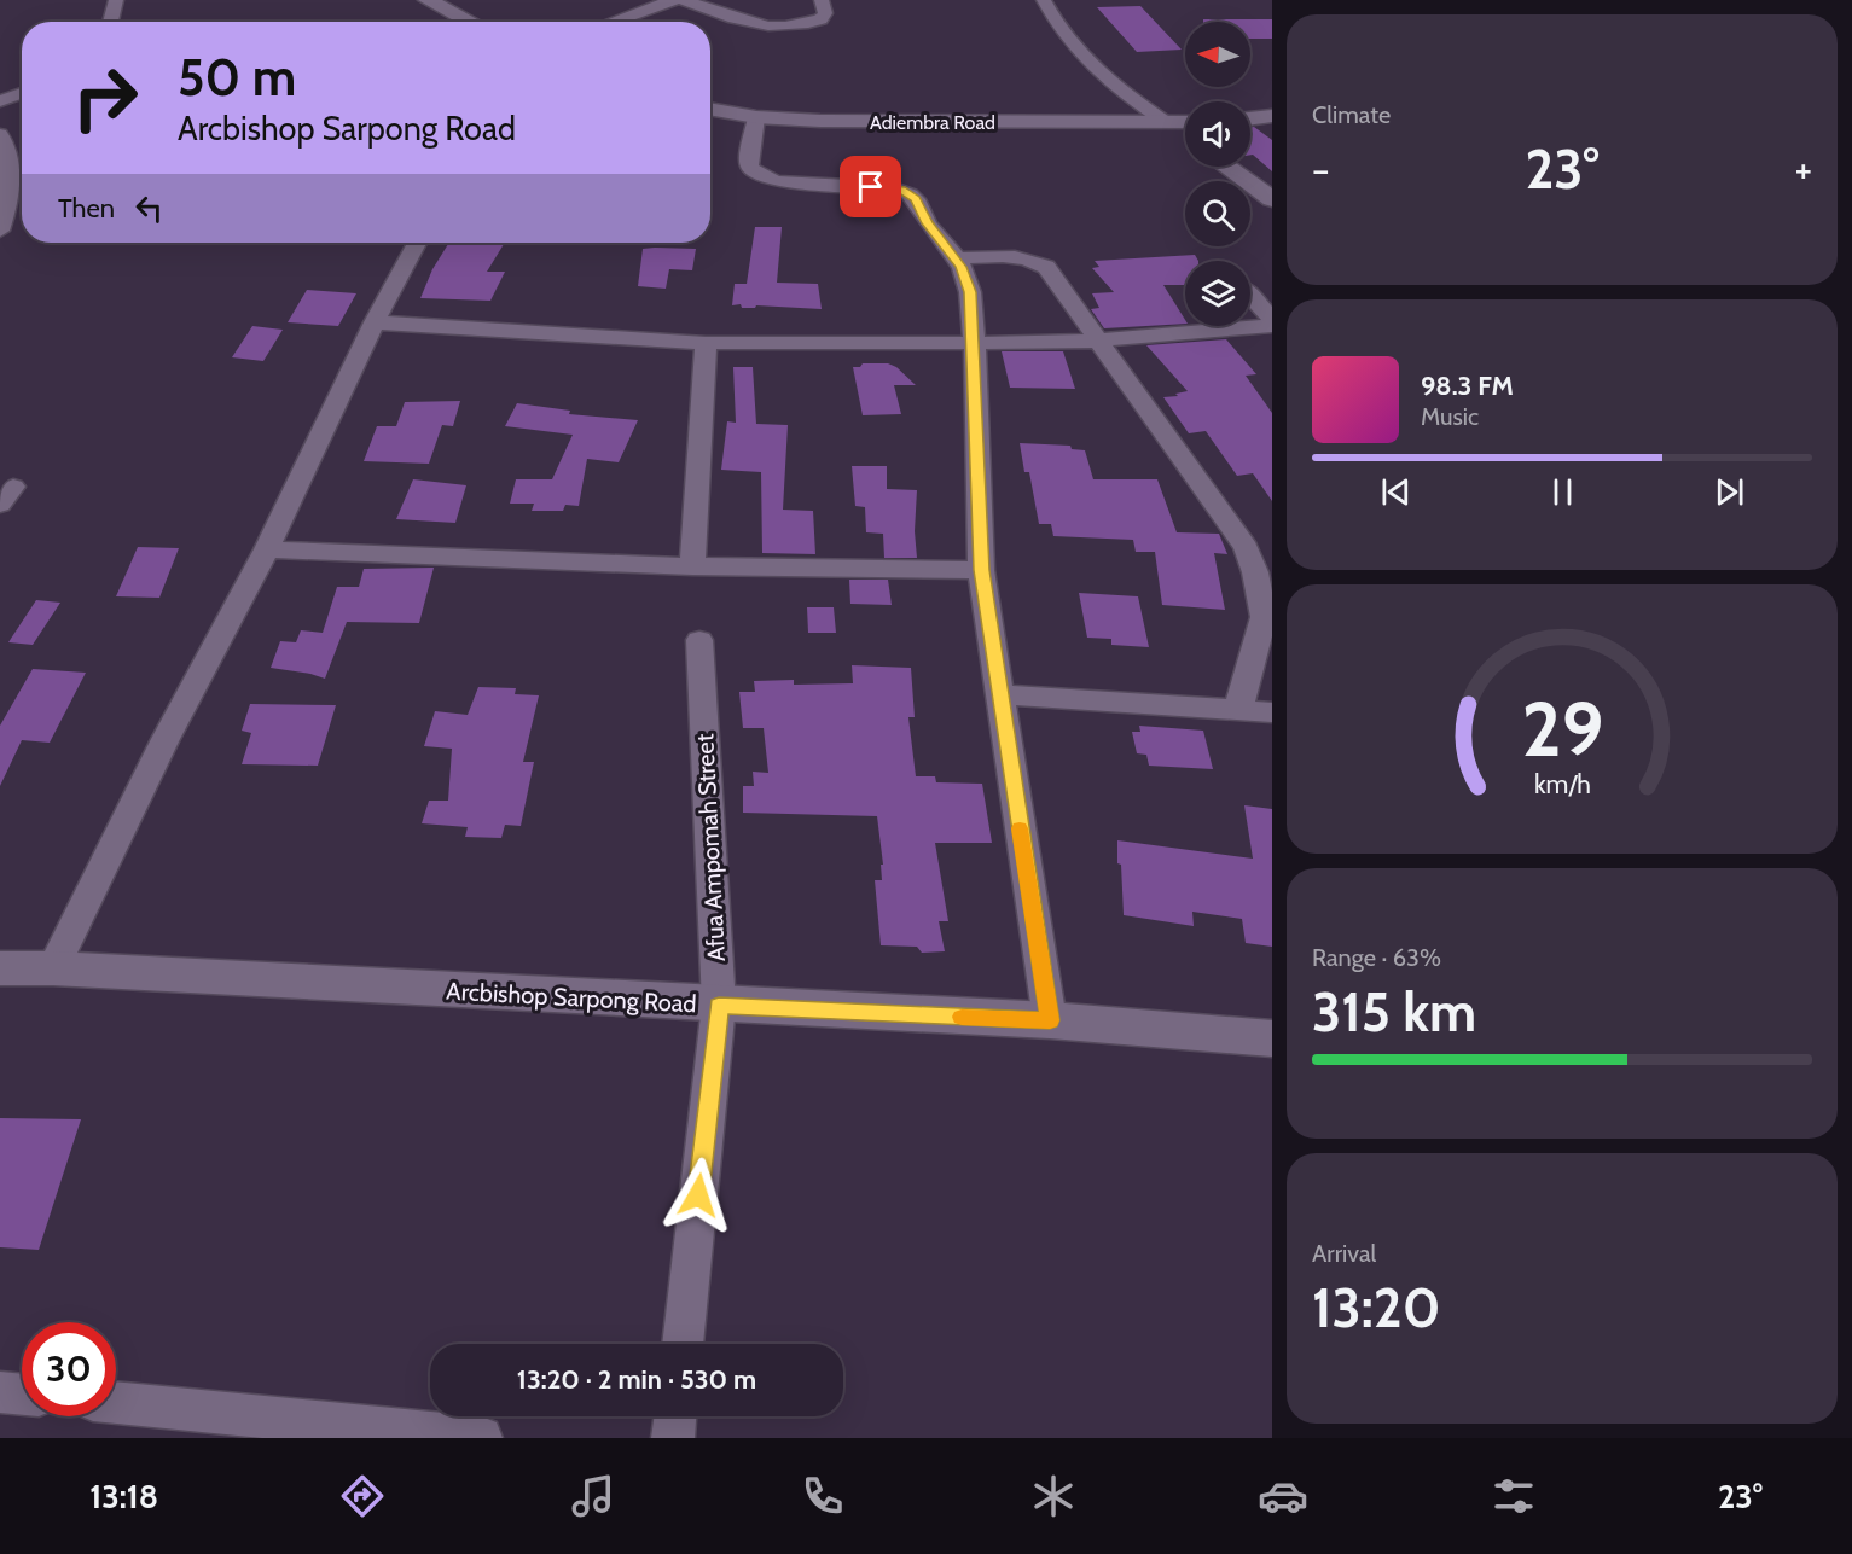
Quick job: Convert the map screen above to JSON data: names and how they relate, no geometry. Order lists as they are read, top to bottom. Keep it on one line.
{"streets":{"street":["Adiembra Road","Afua Ampomah Street","Arcbishop Sarpong Road"]},"crossings":[["Afua Ampomah Street","Arcbishop Sarpong Road"]],"north":"left","page":{"tile":["Climate",["Range · 63%","315 km"],["Arrival","13:20"]],"turn":["50 m","Arcbishop Sarpong Road"],"heat":["−","23°","+"],"then":"Then","song":["98.3 FM","Music"],"limit":"30","trip":"13:20 · 2 min · 530 m","tabs":["13:18","23°"],"gauge":["29","km/h"]}}
